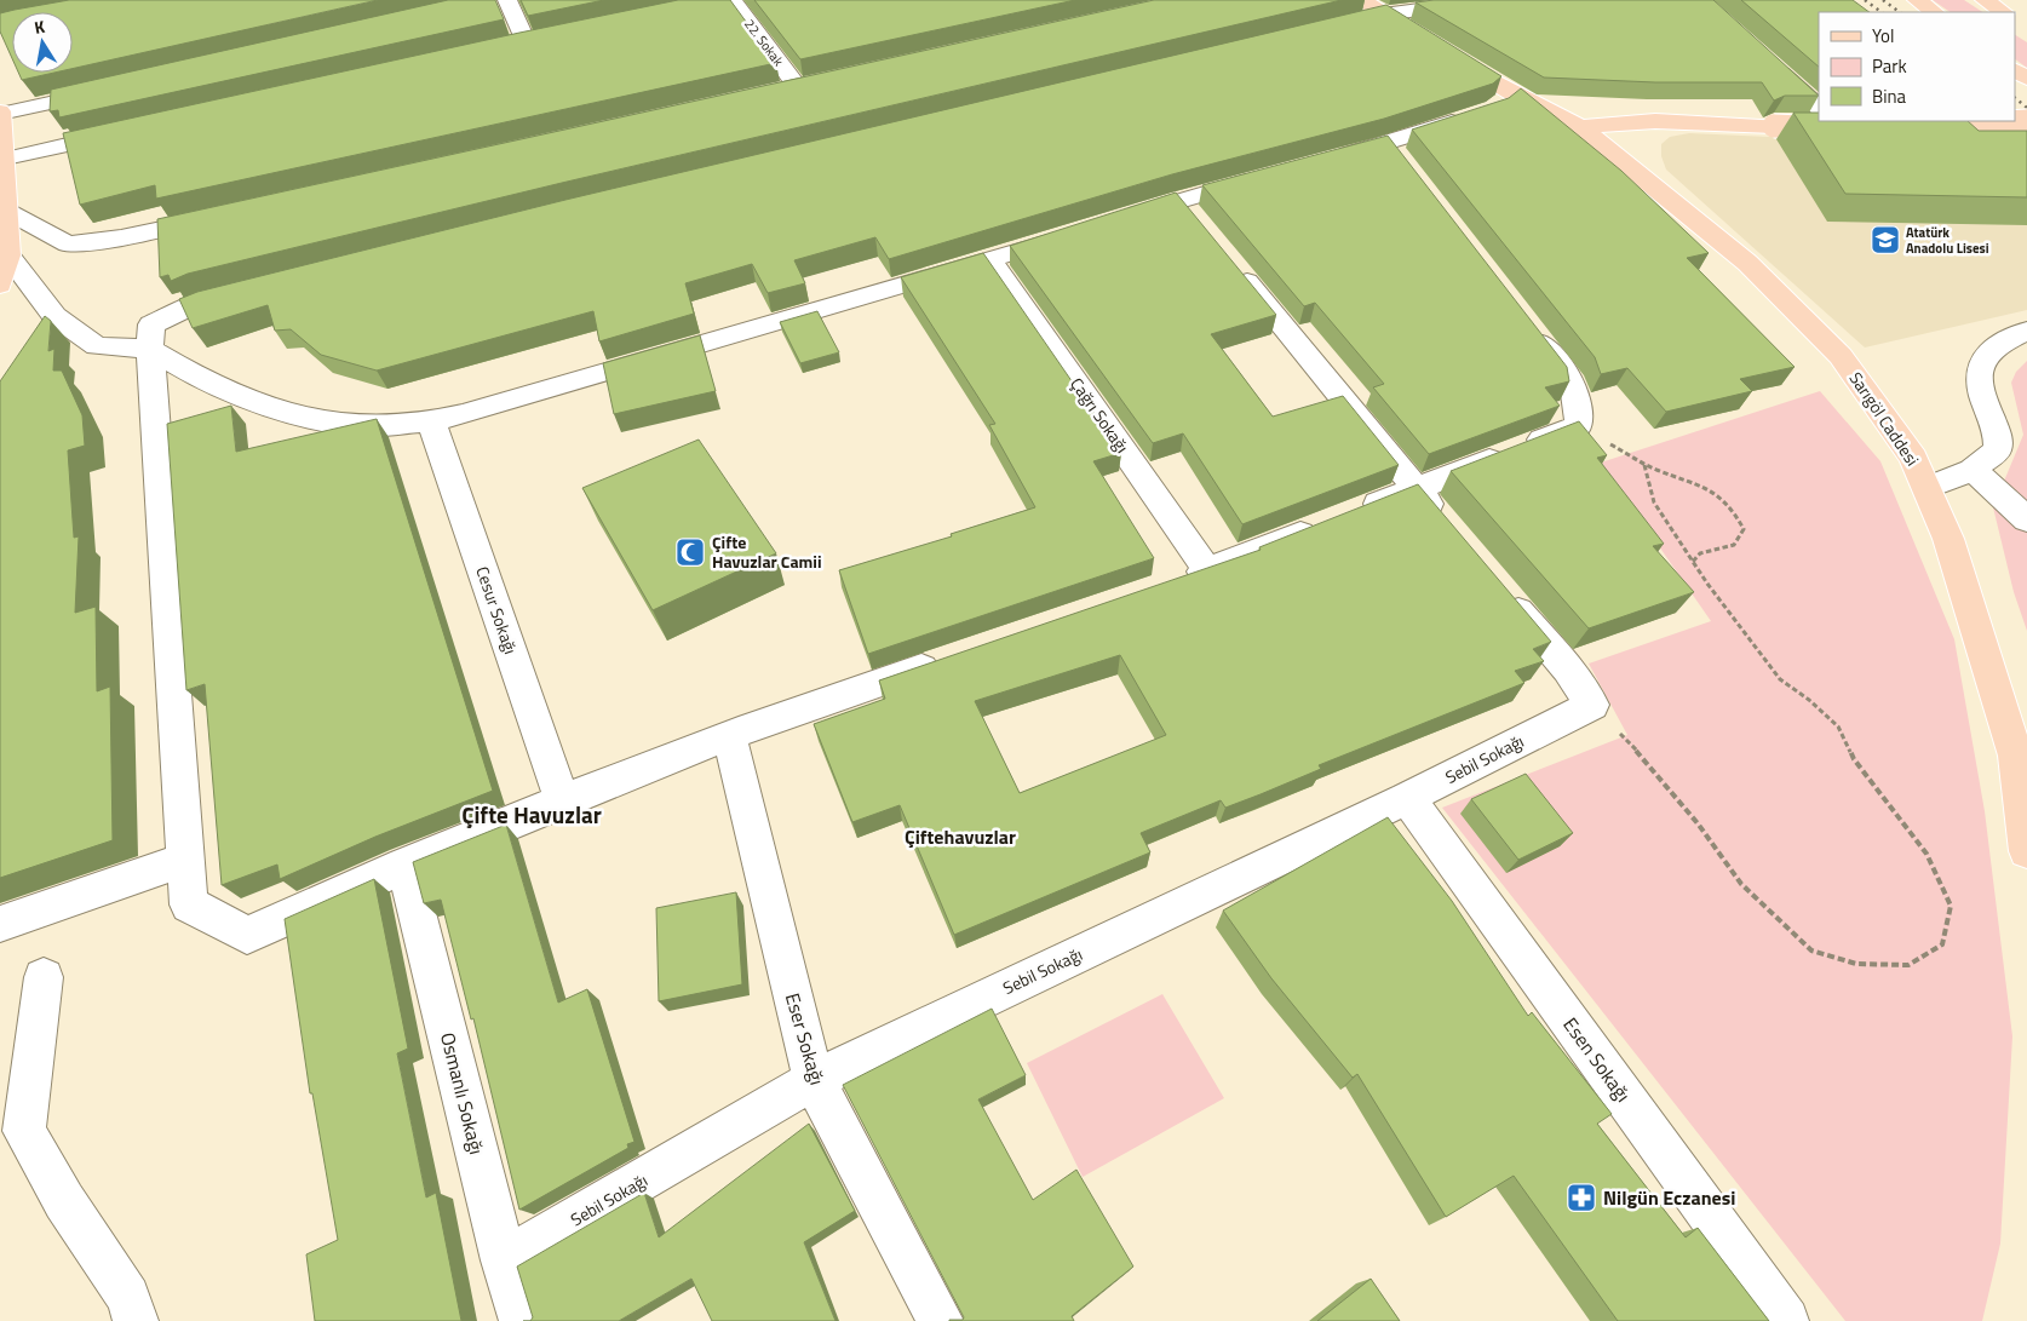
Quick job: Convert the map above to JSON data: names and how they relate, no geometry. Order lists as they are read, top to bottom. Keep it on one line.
{"streets":{"main road":["Sarıgöl Caddesi"],"street":["22. Sokak","Çağrı Sokağı","Cesur Sokağı","Sebil Sokağı","Eser Sokağı","Esen Sokağı","Osmanlı Sokağı"]},"crossings":[["Sebil Sokağı","Eser Sokağı"],["Sebil Sokağı","Esen Sokağı"],["Sebil Sokağı","Osmanlı Sokağı"]],"districts":["Çifte Havuzlar","Çiftehavuzlar"],"places":{"school or university":["Atatürk Anadolu Lisesi"],"mosque":["Çifte Havuzlar Camii"],"pharmacy":["Nilgün Eczanesi"]},"legend":["Yol","Park","Bina"],"north":"top"}
